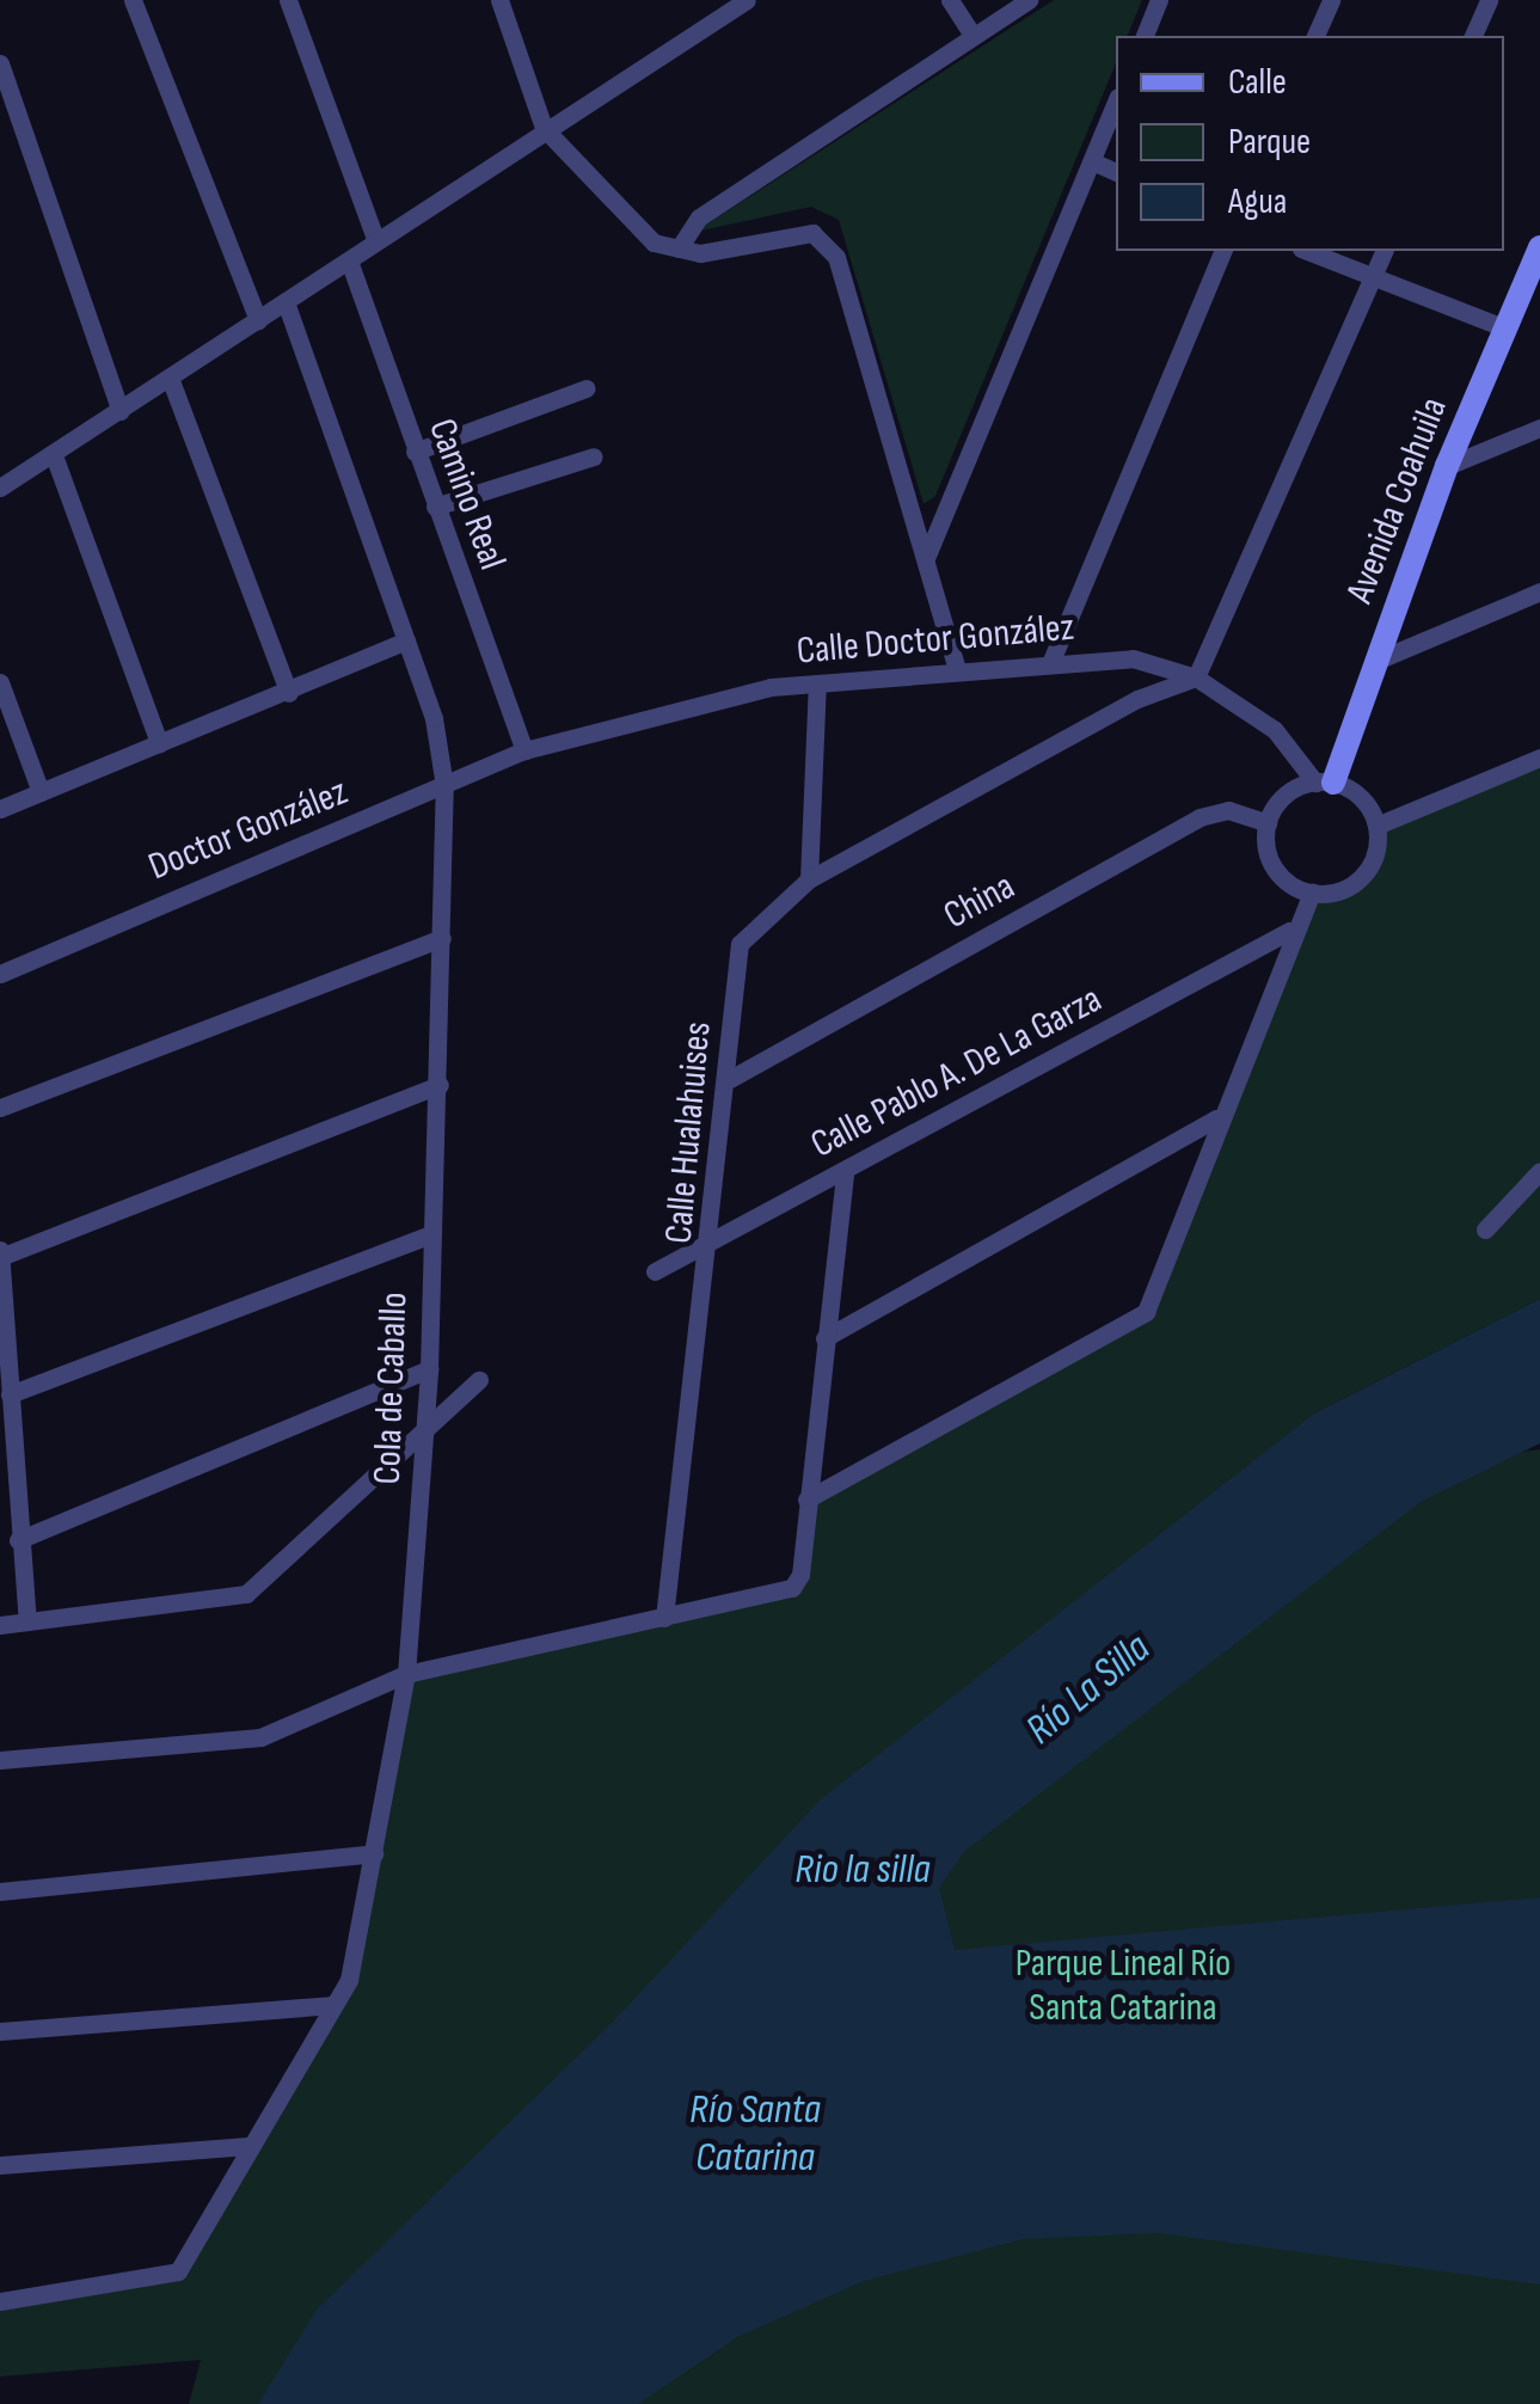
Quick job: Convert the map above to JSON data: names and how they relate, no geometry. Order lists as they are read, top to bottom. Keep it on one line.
{"streets":{"street":["Camino Real","Avenida Coahuila","Calle Doctor González","Doctor González","China","Calle Pablo A. De La Garza","Calle Hualahuises","Cola de Caballo"]},"crossings":[["Camino Real","Calle Doctor González"],["Camino Real","Doctor González"],["Avenida Coahuila","Calle Doctor González"],["Avenida Coahuila","China"],["Calle Doctor González","Doctor González"],["Calle Doctor González","China"],["Calle Doctor González","Calle Hualahuises"],["Doctor González","Cola de Caballo"],["China","Calle Hualahuises"],["Calle Pablo A. De La Garza","Calle Hualahuises"]],"water":["Río La Silla","Rio la silla","Río Santa Catarina"],"parks":["Parque Lineal Río Santa Catarina"],"legend":["Calle","Parque","Agua"]}
